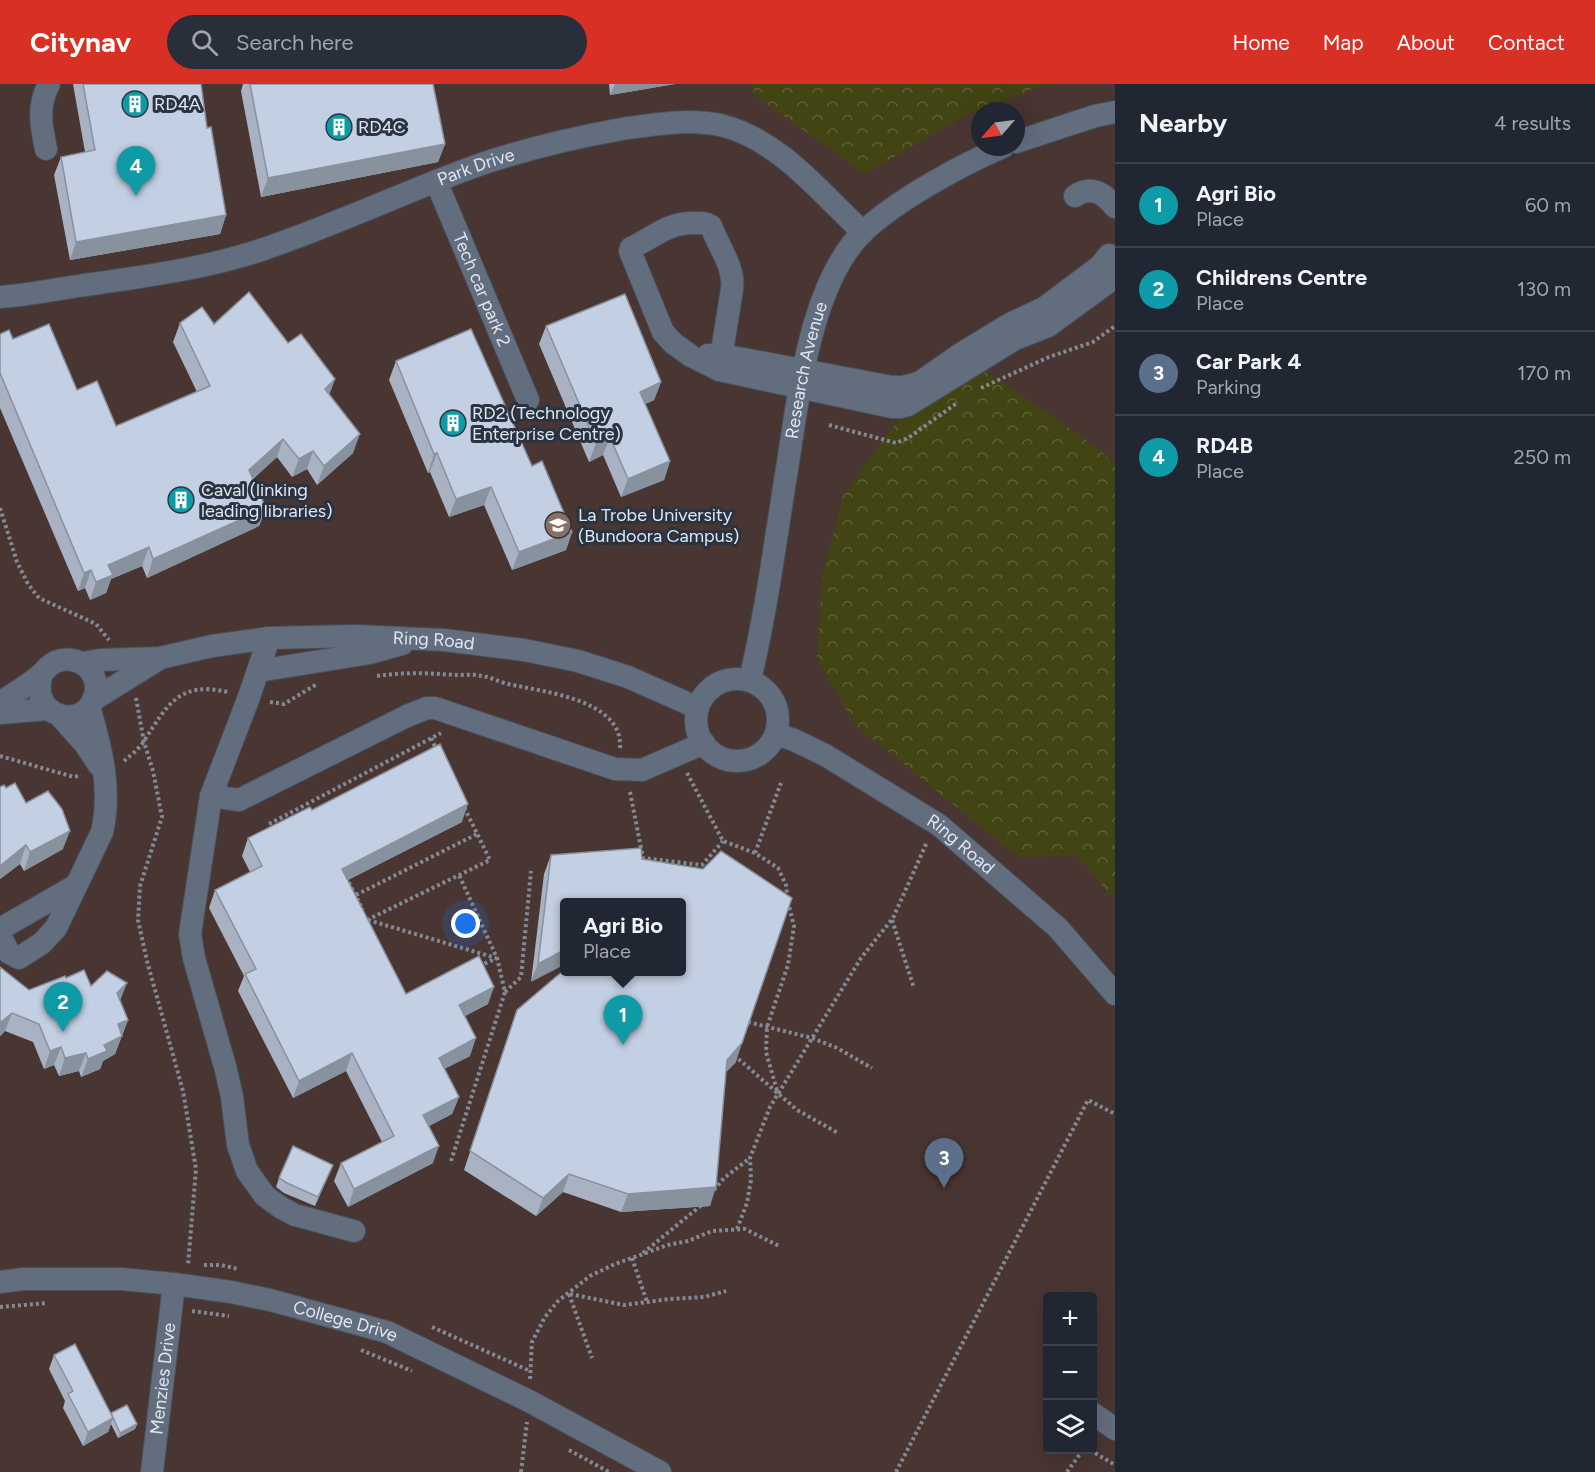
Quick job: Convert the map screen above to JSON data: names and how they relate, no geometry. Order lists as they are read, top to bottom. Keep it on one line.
{"streets":{"street":["Park Drive","Tech car park 2","Research Avenue","Ring Road","College Drive","Menzies Drive"]},"crossings":[["Park Drive","Tech car park 2"],["Park Drive","Research Avenue"],["Research Avenue","Ring Road"],["College Drive","Menzies Drive"]],"places":{"building":["RD4A","RD4C","RD2 (Technology Enterprise Centre)","Caval (linking leading libraries)"],"school or university":["La Trobe University (Bundoora Campus)"]},"north":"bottom left","page":{"header":"Citynav","search":"Search here","nav":["Home","Map","About","Contact"],"heading":["Nearby","4 results"],"pins":["4","2","1","3"],"list":[{"mark":"1","name":"Agri Bio","note":"Place","value":"60 m"},{"mark":"2","name":"Childrens Centre","note":"Place","value":"130 m"},{"mark":"3","name":"Car Park 4","note":"Parking","value":"170 m"},{"mark":"4","name":"RD4B","note":"Place","value":"250 m"}],"popup":["Agri Bio","Place"],"map_buttons":["+","−"]}}
